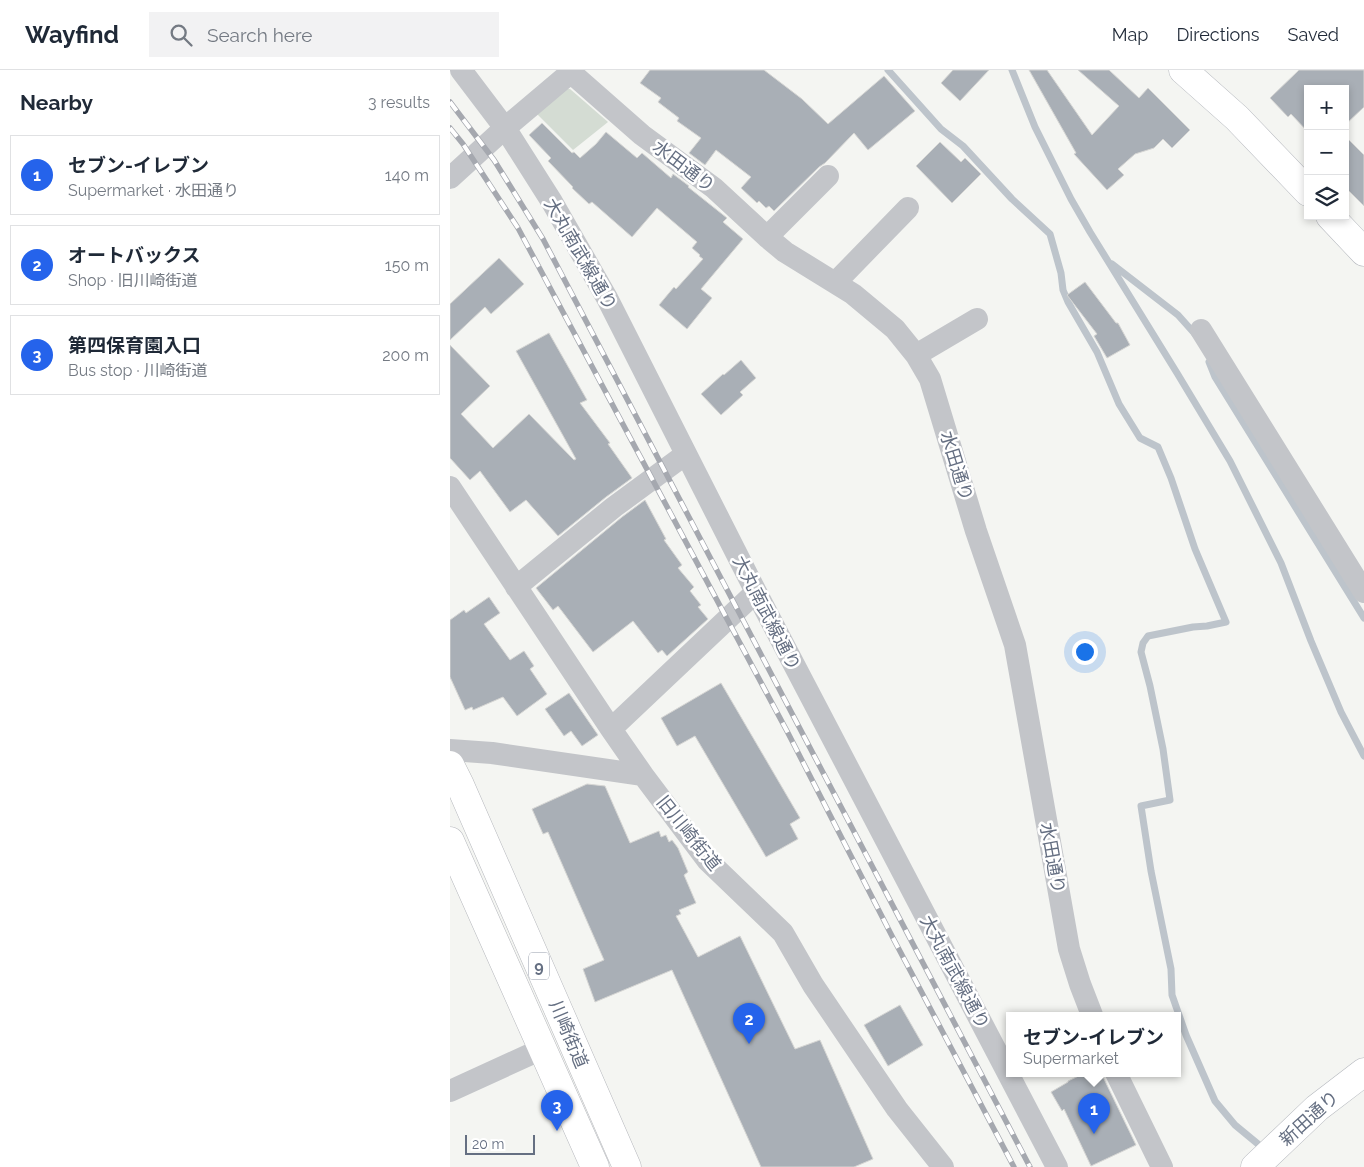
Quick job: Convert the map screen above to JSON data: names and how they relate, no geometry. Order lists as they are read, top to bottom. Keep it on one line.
{"streets":{"main road":["9","川崎街道","新田通り"],"street":["水田通り","大丸南武線通り","旧川崎街道"]},"scale_bar":"20 m","page":{"header":"Wayfind","search":"Search here","nav":["Map","Directions","Saved"],"heading":["Nearby","3 results"],"map_buttons":["+","−"],"list":[{"mark":"1","name":"セブン-イレブン","note":"Supermarket · 水田通り","value":"140 m"},{"mark":"2","name":"オートバックス","note":"Shop · 旧川崎街道","value":"150 m"},{"mark":"3","name":"第四保育園入口","note":"Bus stop · 川崎街道","value":"200 m"}],"pins":["2","3","1"],"popup":["セブン-イレブン","Supermarket"],"scale":"20 m"}}
